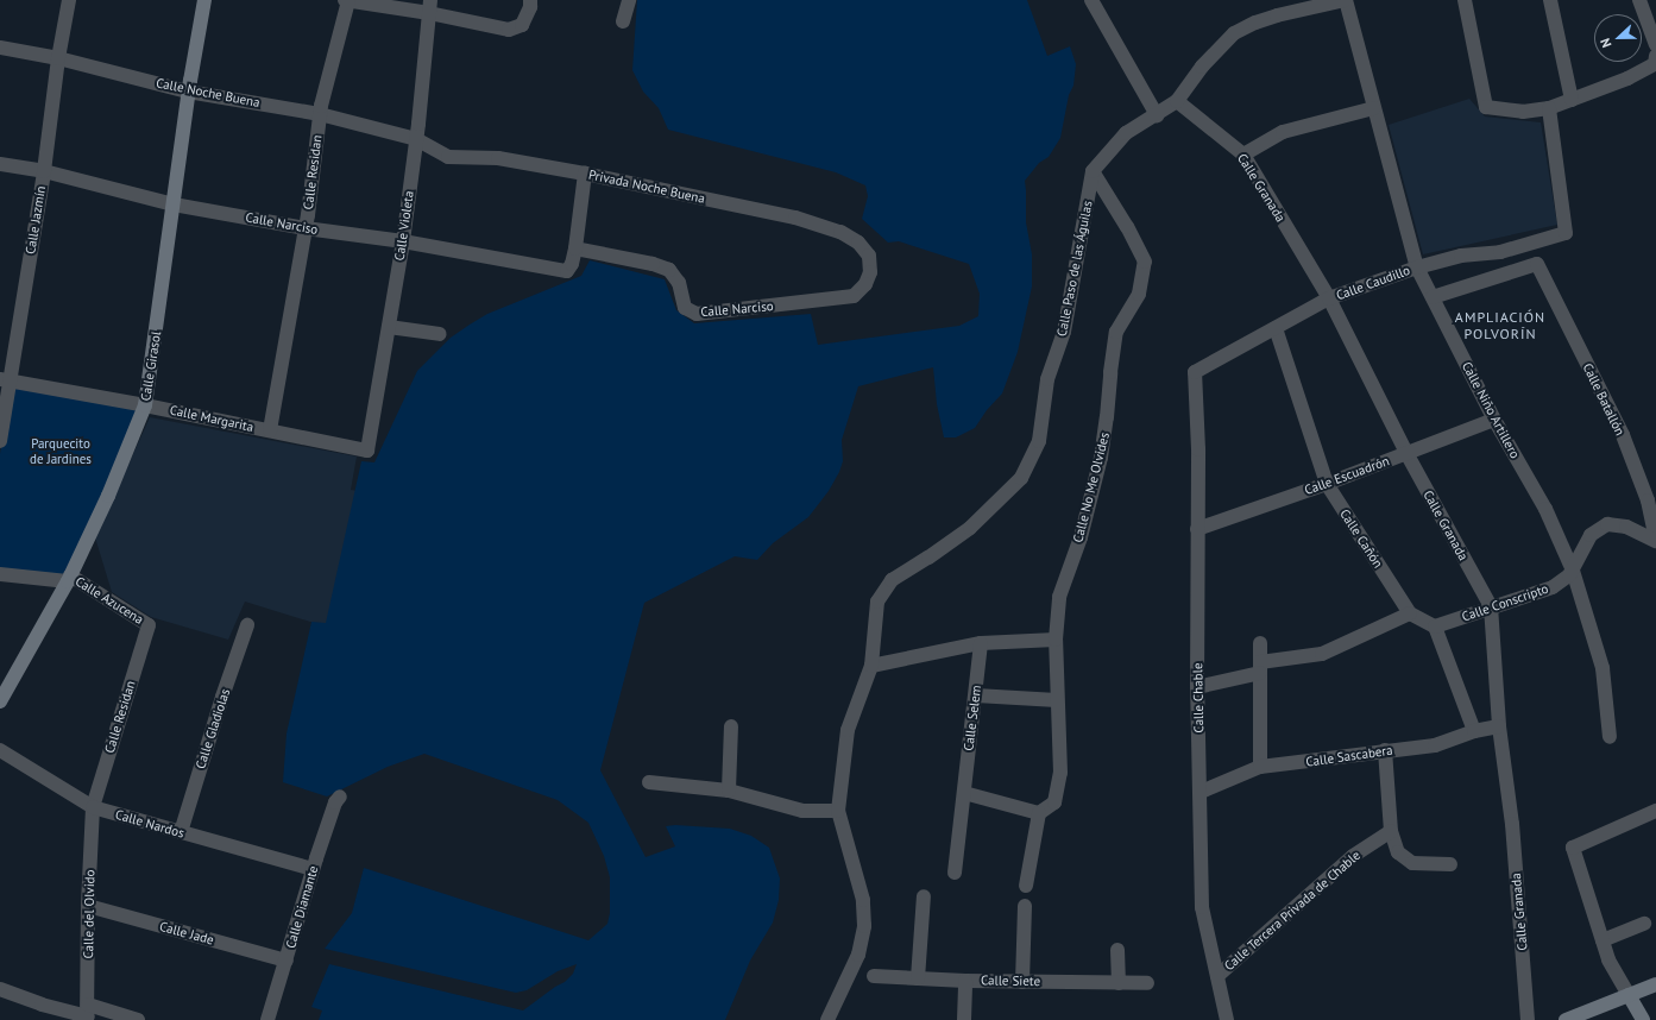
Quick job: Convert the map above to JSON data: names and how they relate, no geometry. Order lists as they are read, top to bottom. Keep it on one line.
{"streets":{"street":["Calle Noche Buena","Calle Residan","Privada Noche Buena","Calle Granada","Calle Jazmín","Calle Narciso","Calle Violeta","Calle Paso de las Águilas","Calle Caudillo","Calle Girasol","Calle Batallón","Calle Niño Artillero","Calle Margarita","Calle Escuadrón","Calle No Me Olvides","Calle Cañón","Calle Azucena","Calle Conscripto","Calle Chable","Calle Selem","Calle Gladiolas","Calle Sascabera","Calle Nardos","Calle Diamante","Calle Tercera Privada de Chable","Calle del Olvido","Calle Jade","Calle Siete"]},"crossings":[["Calle Noche Buena","Calle Residan"],["Calle Noche Buena","Privada Noche Buena"],["Calle Noche Buena","Calle Jazmín"],["Calle Noche Buena","Calle Violeta"],["Calle Noche Buena","Calle Girasol"],["Calle Residan","Calle Narciso"],["Calle Residan","Calle Margarita"],["Calle Residan","Calle Azucena"],["Calle Residan","Calle Nardos"],["Calle Residan","Calle del Olvido"],["Privada Noche Buena","Calle Narciso"],["Privada Noche Buena","Calle Violeta"],["Calle Granada","Calle Caudillo"],["Calle Granada","Calle Escuadrón"],["Calle Granada","Calle Conscripto"],["Calle Granada","Calle Sascabera"],["Calle Jazmín","Calle Narciso"],["Calle Jazmín","Calle Margarita"],["Calle Narciso","Calle Violeta"],["Calle Narciso","Calle Girasol"],["Calle Violeta","Calle Margarita"],["Calle Paso de las Águilas","Calle No Me Olvides"],["Calle Caudillo","Calle Niño Artillero"],["Calle Caudillo","Calle Cañón"],["Calle Caudillo","Calle Chable"],["Calle Girasol","Calle Margarita"],["Calle Girasol","Calle Azucena"],["Calle Batallón","Calle Niño Artillero"],["Calle Batallón","Calle Conscripto"],["Calle Niño Artillero","Calle Escuadrón"],["Calle Niño Artillero","Calle Conscripto"],["Calle Escuadrón","Calle Cañón"],["Calle Escuadrón","Calle Chable"],["Calle Cañón","Calle Conscripto"],["Calle Chable","Calle Sascabera"],["Calle Chable","Calle Tercera Privada de Chable"],["Calle Gladiolas","Calle Nardos"],["Calle Nardos","Calle Diamante"],["Calle Nardos","Calle del Olvido"],["Calle Diamante","Calle Jade"],["Calle del Olvido","Calle Jade"]],"districts":["AMPLIACIÓN POLVORÍN"],"parks":["Parquecito de Jardines"],"north":"left"}
